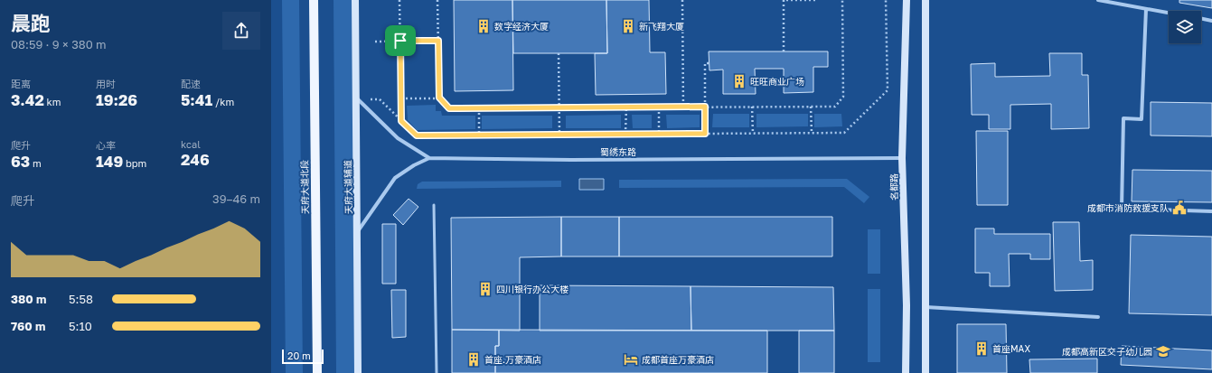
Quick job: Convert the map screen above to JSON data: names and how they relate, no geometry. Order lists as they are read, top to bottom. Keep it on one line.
{"streets":{"main road":["天府大道北段"],"street":["蜀绣东路","天府大道辅道","名都路"]},"crossings":[["蜀绣东路","名都路"]],"places":{"building":["数字经济大厦","新飞翔大厦","旺旺商业广场","四川银行办公大楼","首座MAX","首座.万豪酒店"],"public building":["成都市消防救援支队"],"school or university":["成都高新区交子幼儿园"],"hotel":["成都首座万豪酒店"]},"scale_bar":"20 m","page":{"heading":["晨跑","08:59 · 9 × 380 m"],"stats":[["距离","3.42 km"],["用时","19:26"],["配速","5:41 /km"],["爬升","63 m"],["心率","149 bpm"],["kcal","246"]],"chart":["爬升","39–46 m"],"list":[{"name":"380 m","note":"5:58"},{"name":"760 m","note":"5:10"}],"scale":"20 m"}}
